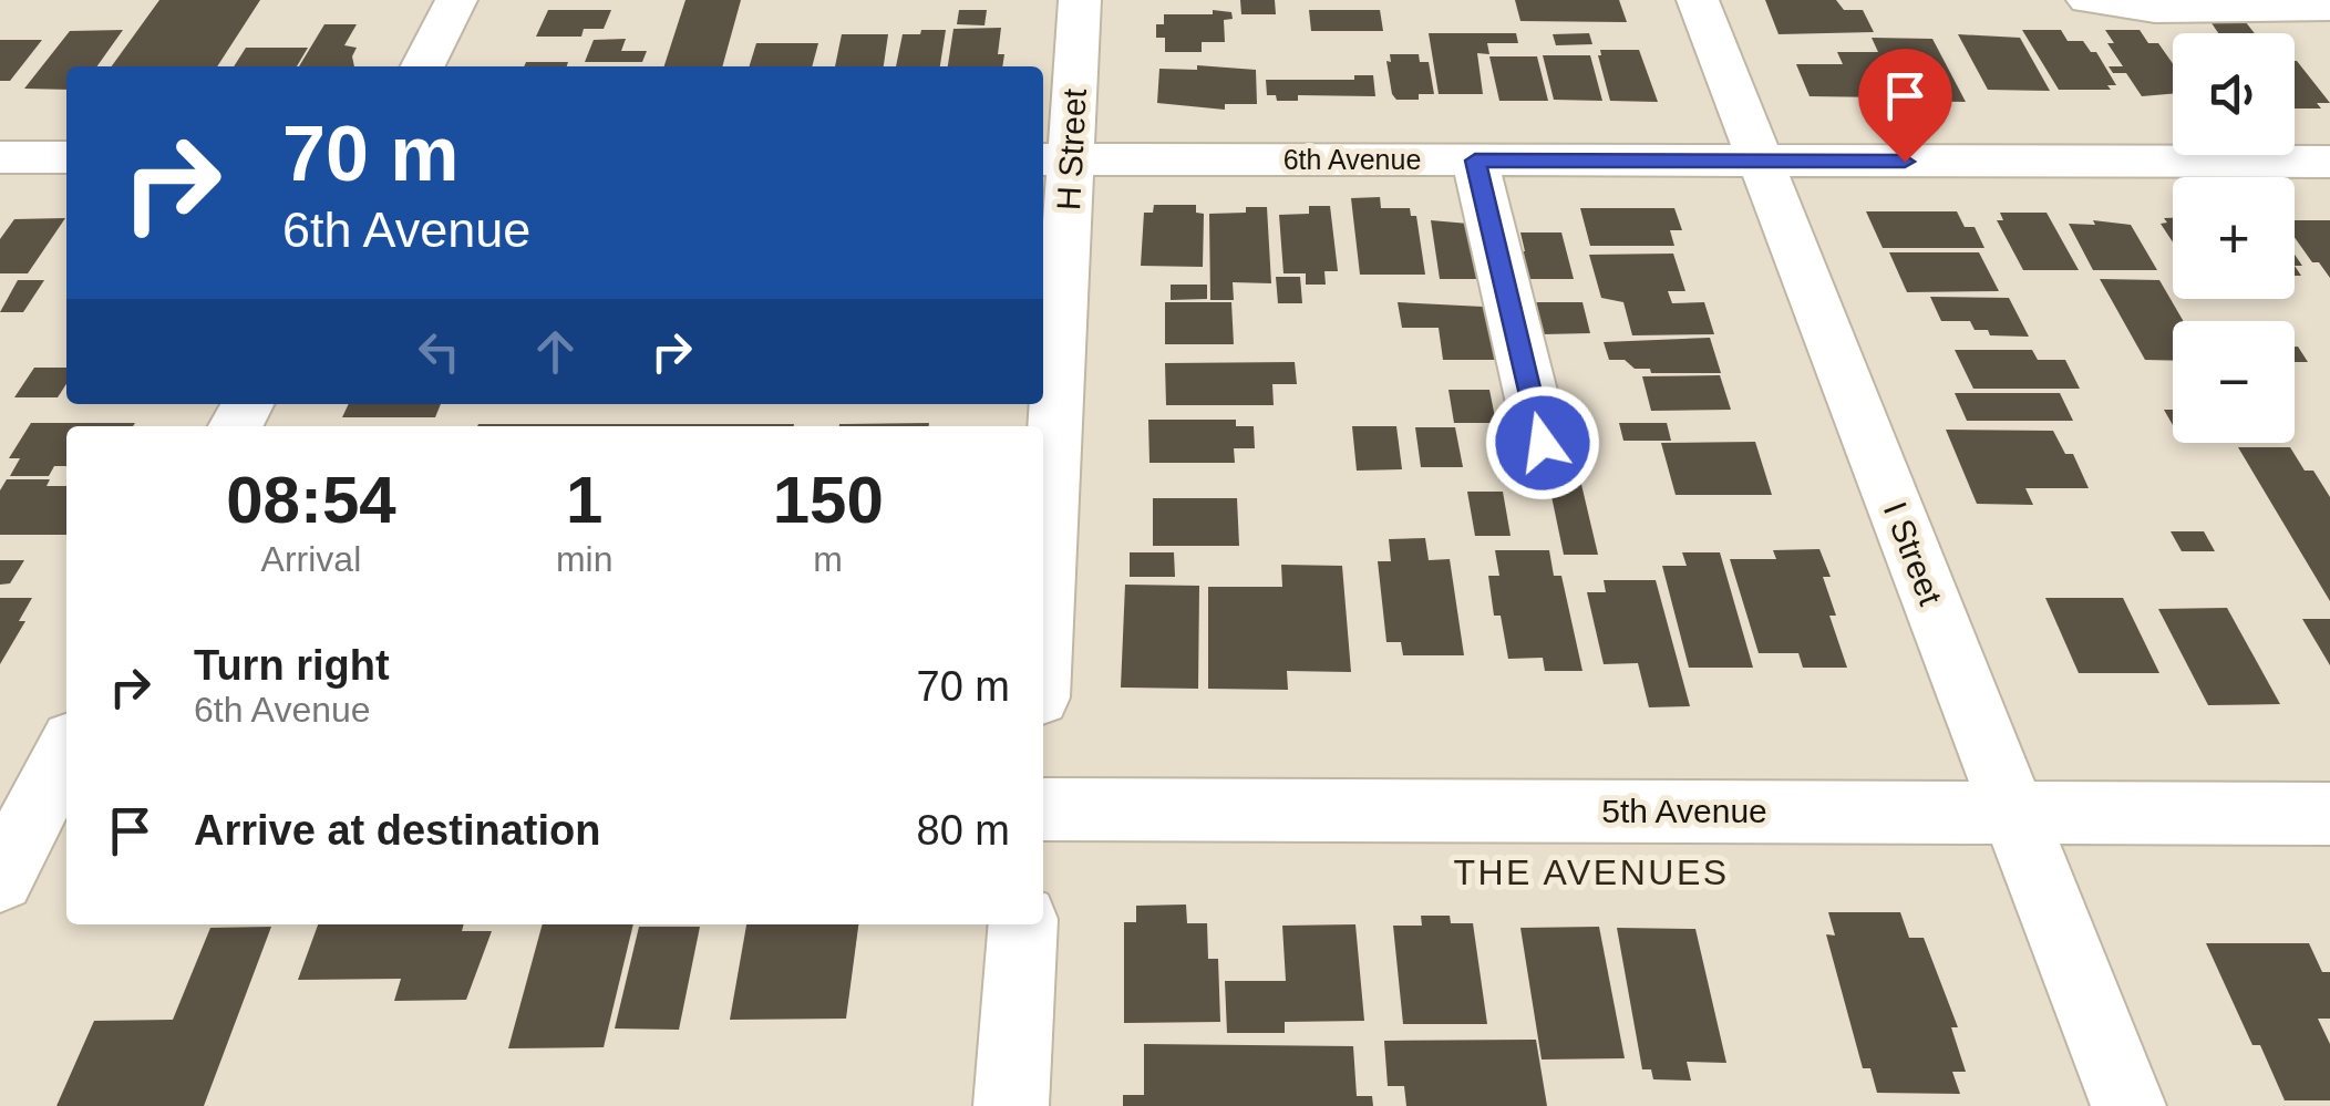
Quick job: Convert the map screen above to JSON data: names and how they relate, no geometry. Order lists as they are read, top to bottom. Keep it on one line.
{"streets":{"street":["H Street","6th Avenue","I Street","5th Avenue"]},"crossings":[["H Street","6th Avenue"],["6th Avenue","I Street"],["I Street","5th Avenue"]],"districts":["THE AVENUES"],"page":{"map_buttons":["+","−"],"turn":["70 m","6th Avenue"],"eta":["08:54","Arrival","1","min","150","m"],"list":[{"name":"Turn right","note":"6th Avenue","value":"70 m"},{"name":"Arrive at destination","value":"80 m"}]}}
